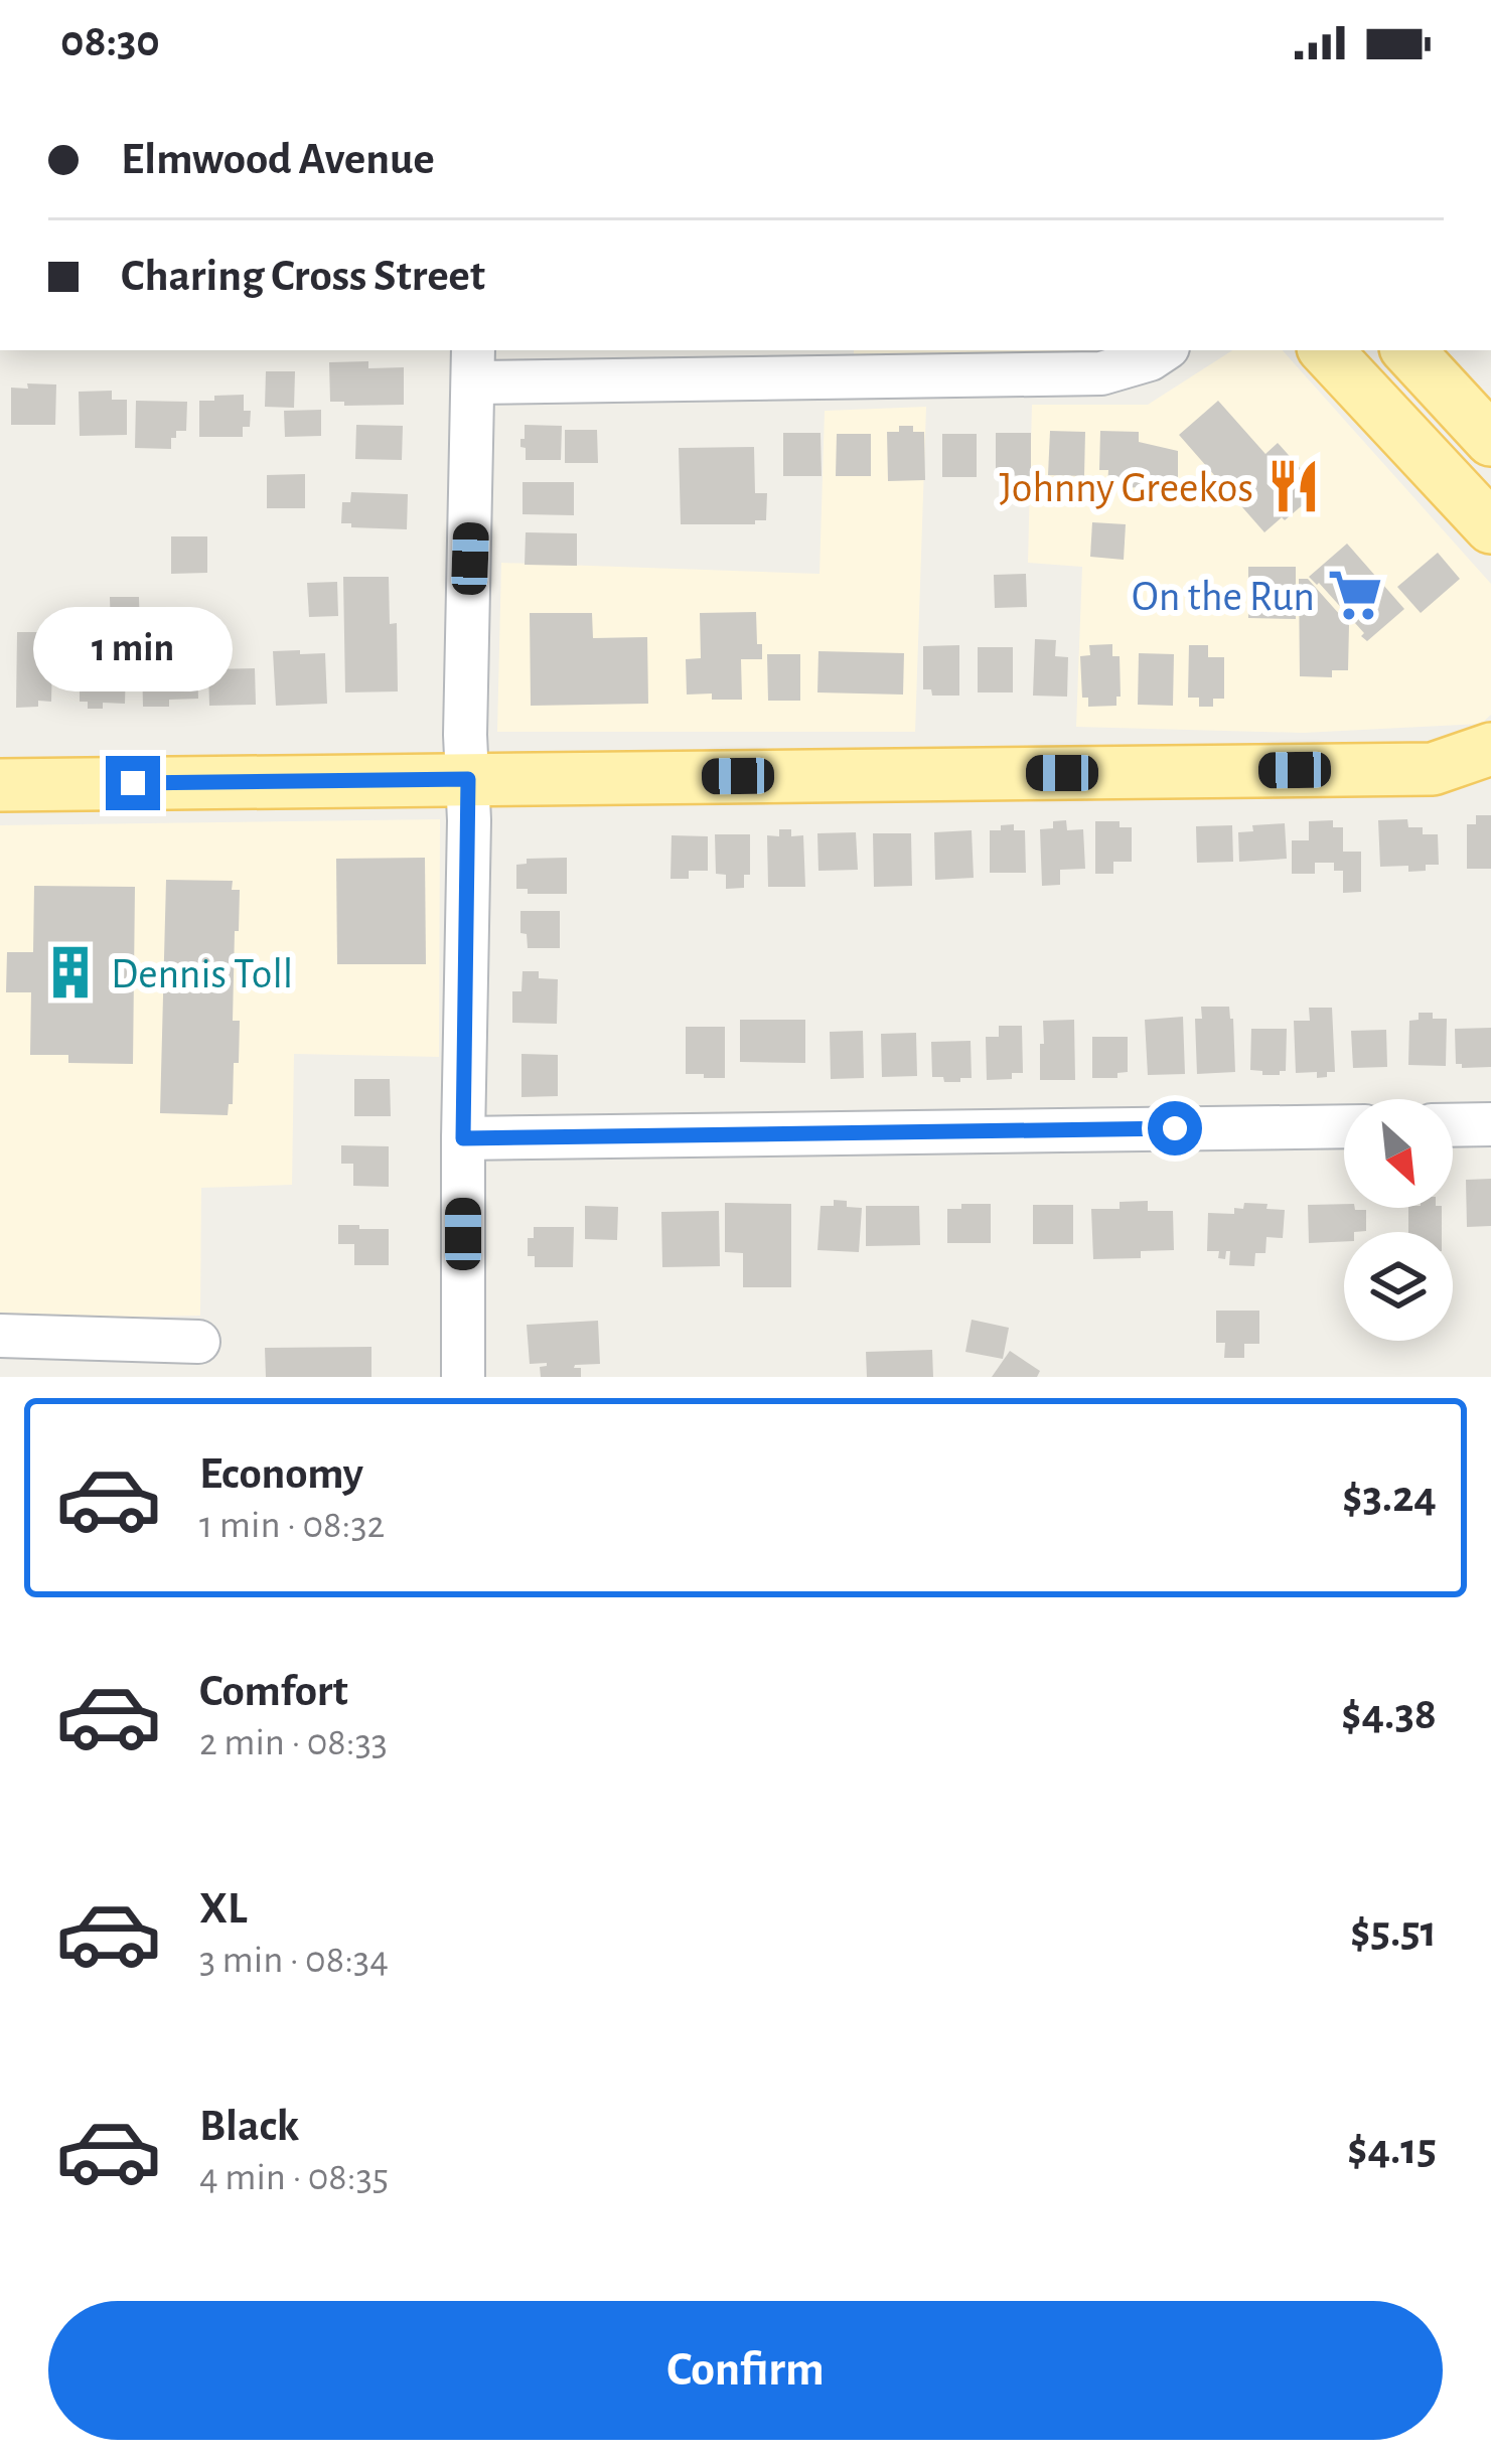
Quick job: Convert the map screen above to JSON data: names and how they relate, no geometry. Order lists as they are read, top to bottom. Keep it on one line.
{"places":{"restaurant":["Johnny Greekos"],"supermarket":["On the Run"],"building":["Dennis Toll"]},"north":"bottom right","page":{"status":"08:30","banner":["Elmwood Avenue","Charing Cross Street"],"bubble":"1 min","list":[{"name":"Economy","note":"1 min · 08:32","value":"$3.24"},{"name":"Comfort","note":"2 min · 08:33","value":"$4.38"},{"name":"XL","note":"3 min · 08:34","value":"$5.51"},{"name":"Black","note":"4 min · 08:35","value":"$4.15"}],"buttons":"Confirm"}}
